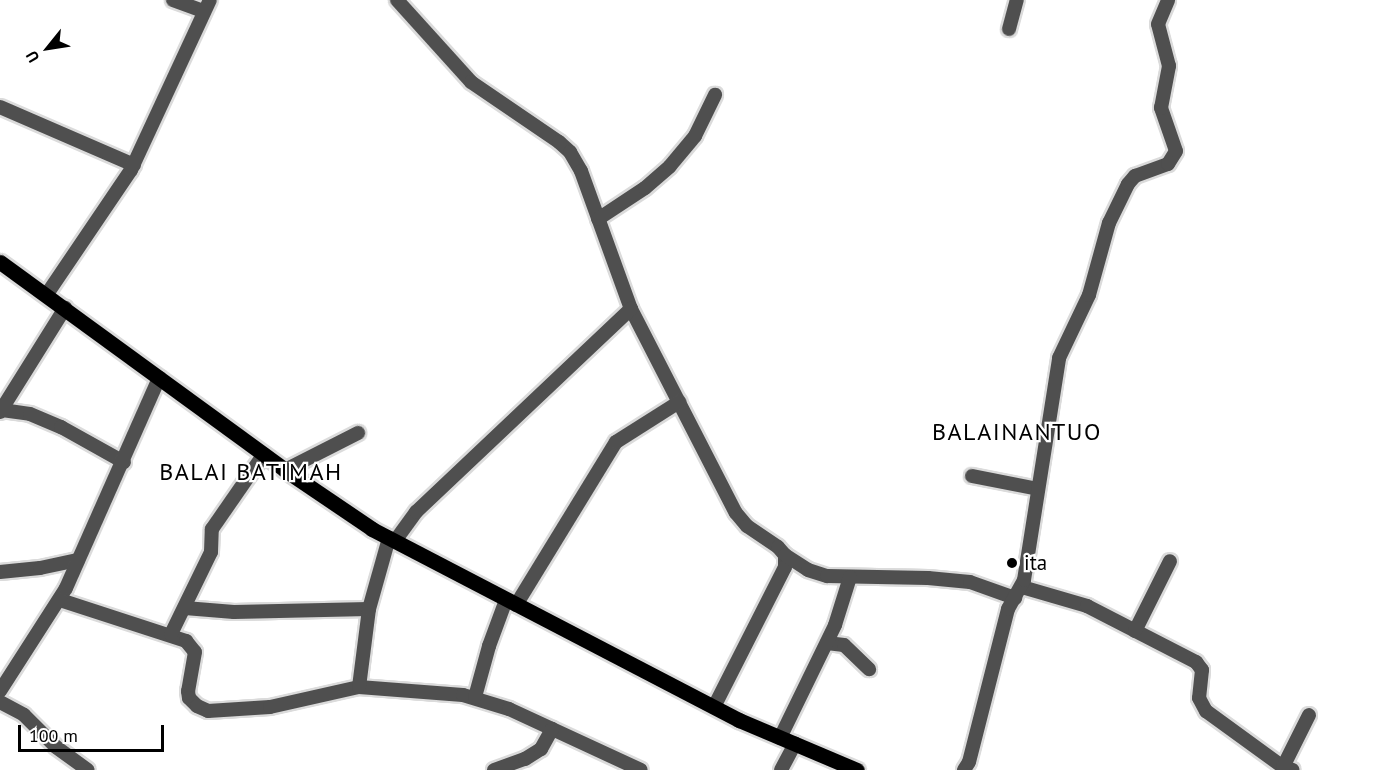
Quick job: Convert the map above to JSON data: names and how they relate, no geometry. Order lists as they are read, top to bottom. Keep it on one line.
{"districts":["BALAINANTUO","BALAI BATIMAH"],"places":["ita"],"scale_bar":"100 m","north":"bottom left"}
